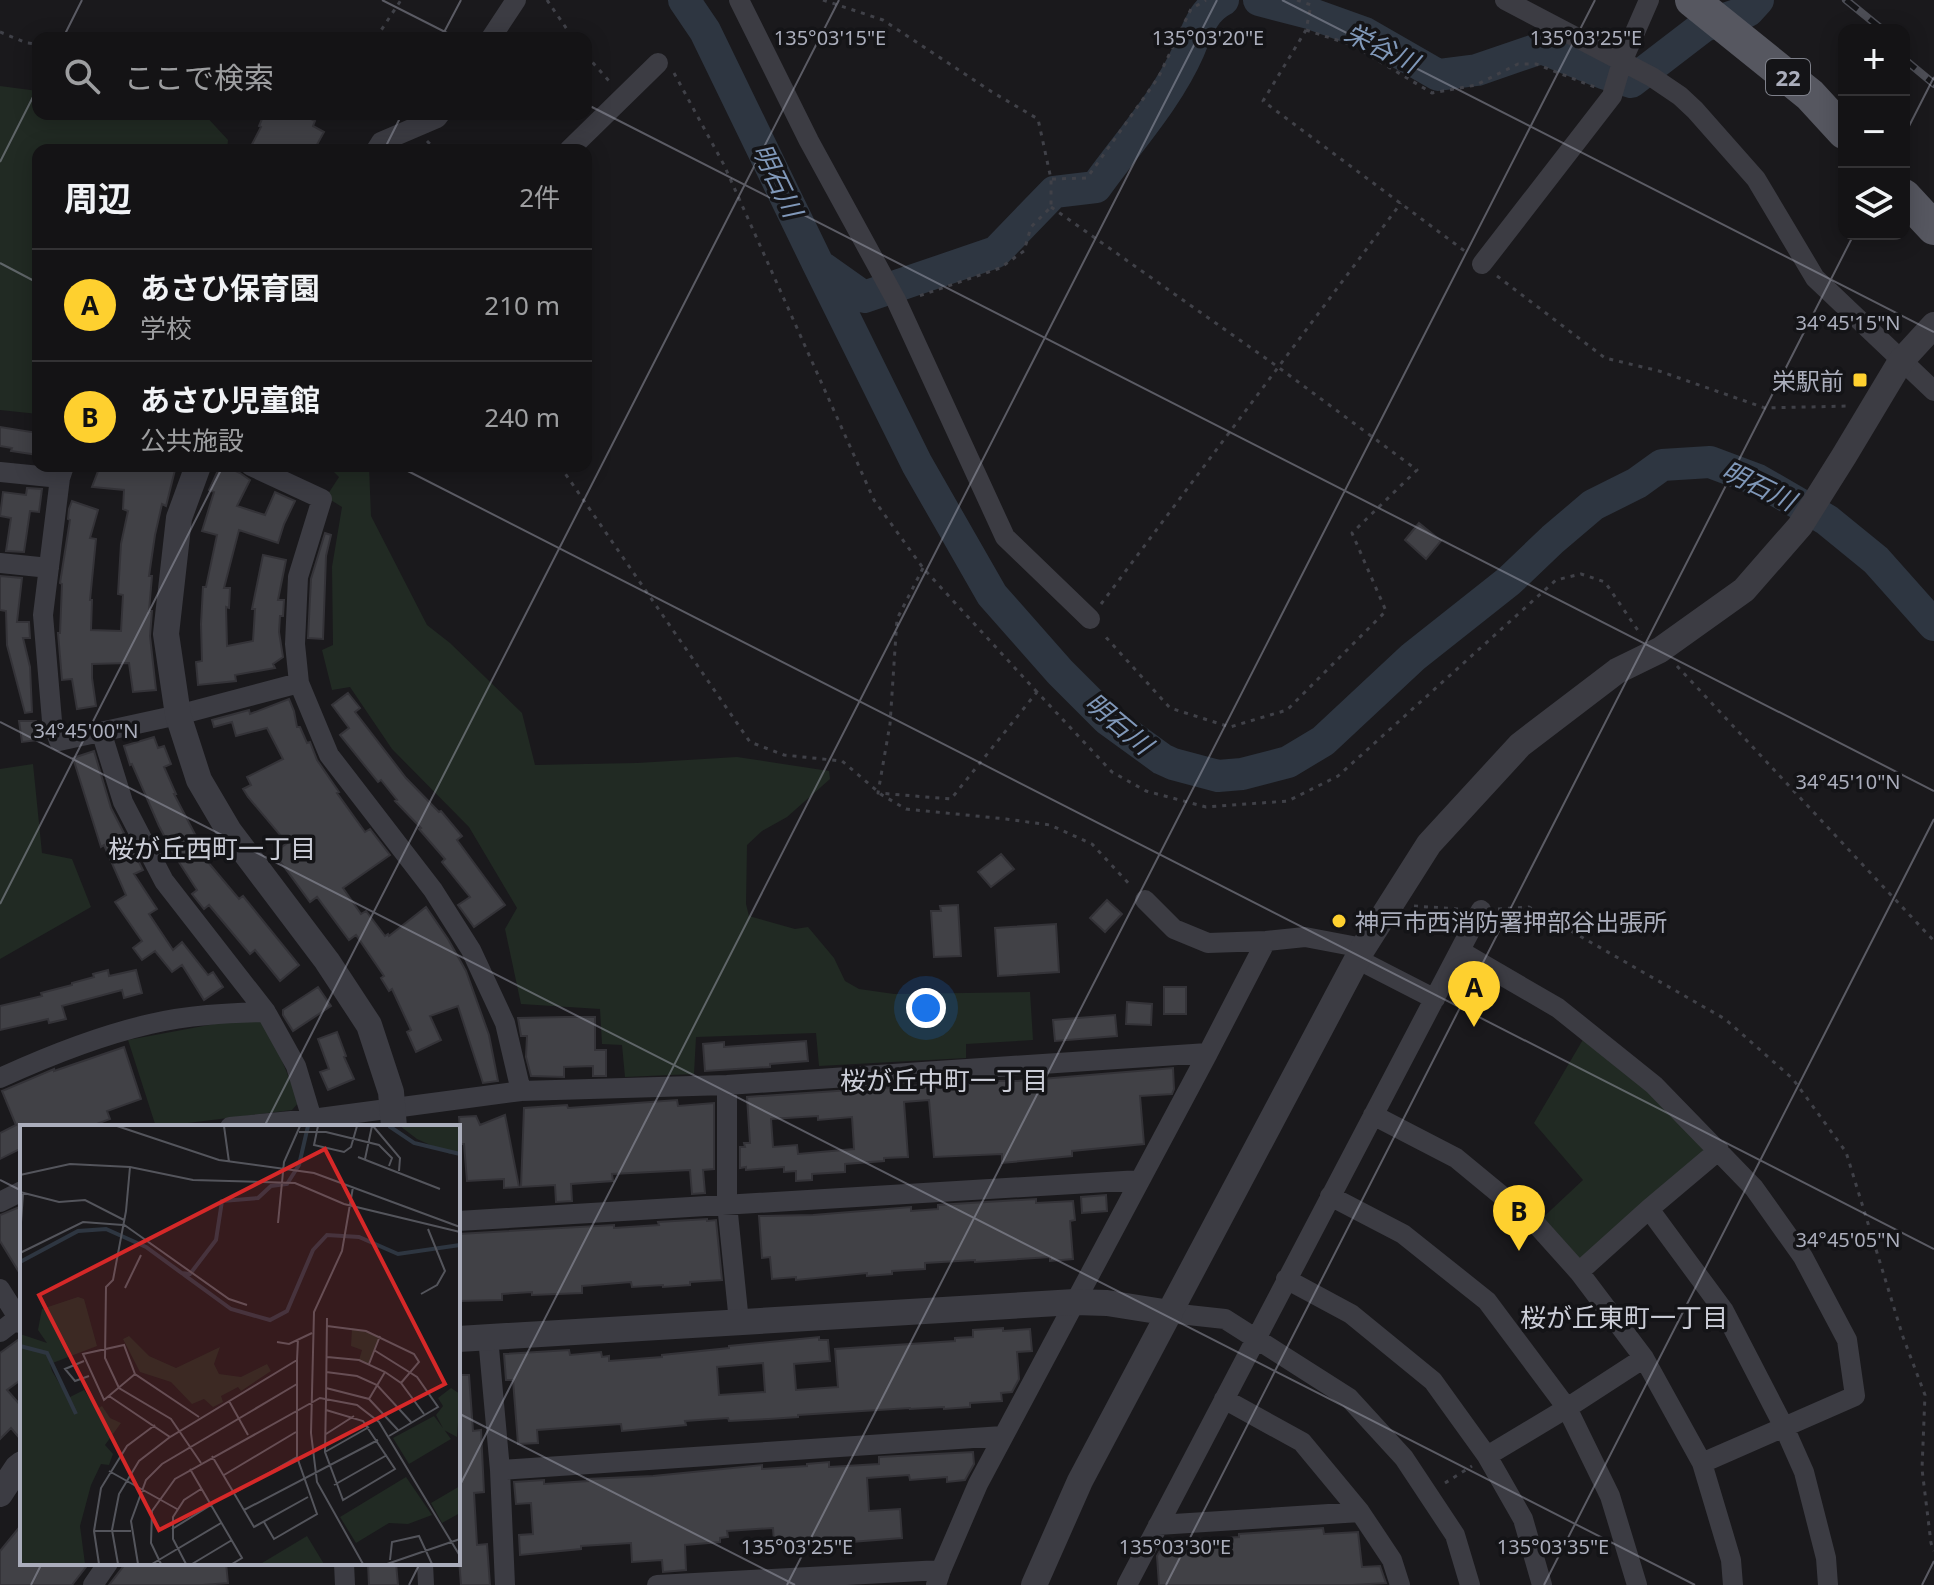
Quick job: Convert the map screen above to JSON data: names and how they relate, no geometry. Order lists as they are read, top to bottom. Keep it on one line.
{"streets":{"main road":["22"]},"districts":["桜が丘西町一丁目","桜が丘中町一丁目","桜が丘東町一丁目"],"water":["栄谷川","明石川"],"places":{"transit":["栄駅前"],"other":["神戸市西消防署押部谷出張所"]},"page":{"map_buttons":["+","−"],"search":"ここで検索","heading":["周辺","2件"],"list":[{"mark":"A","name":"あさひ保育園","note":"学校","value":"210 m"},{"mark":"B","name":"あさひ児童館","note":"公共施設","value":"240 m"}],"pins":["A","B"]},"coordinates":["135°03'15\"E","135°03'20\"E","135°03'25\"E","34°45'15\"N","34°45'00\"N","34°45'10\"N","34°45'05\"N","135°03'30\"E","135°03'35\"E"]}
